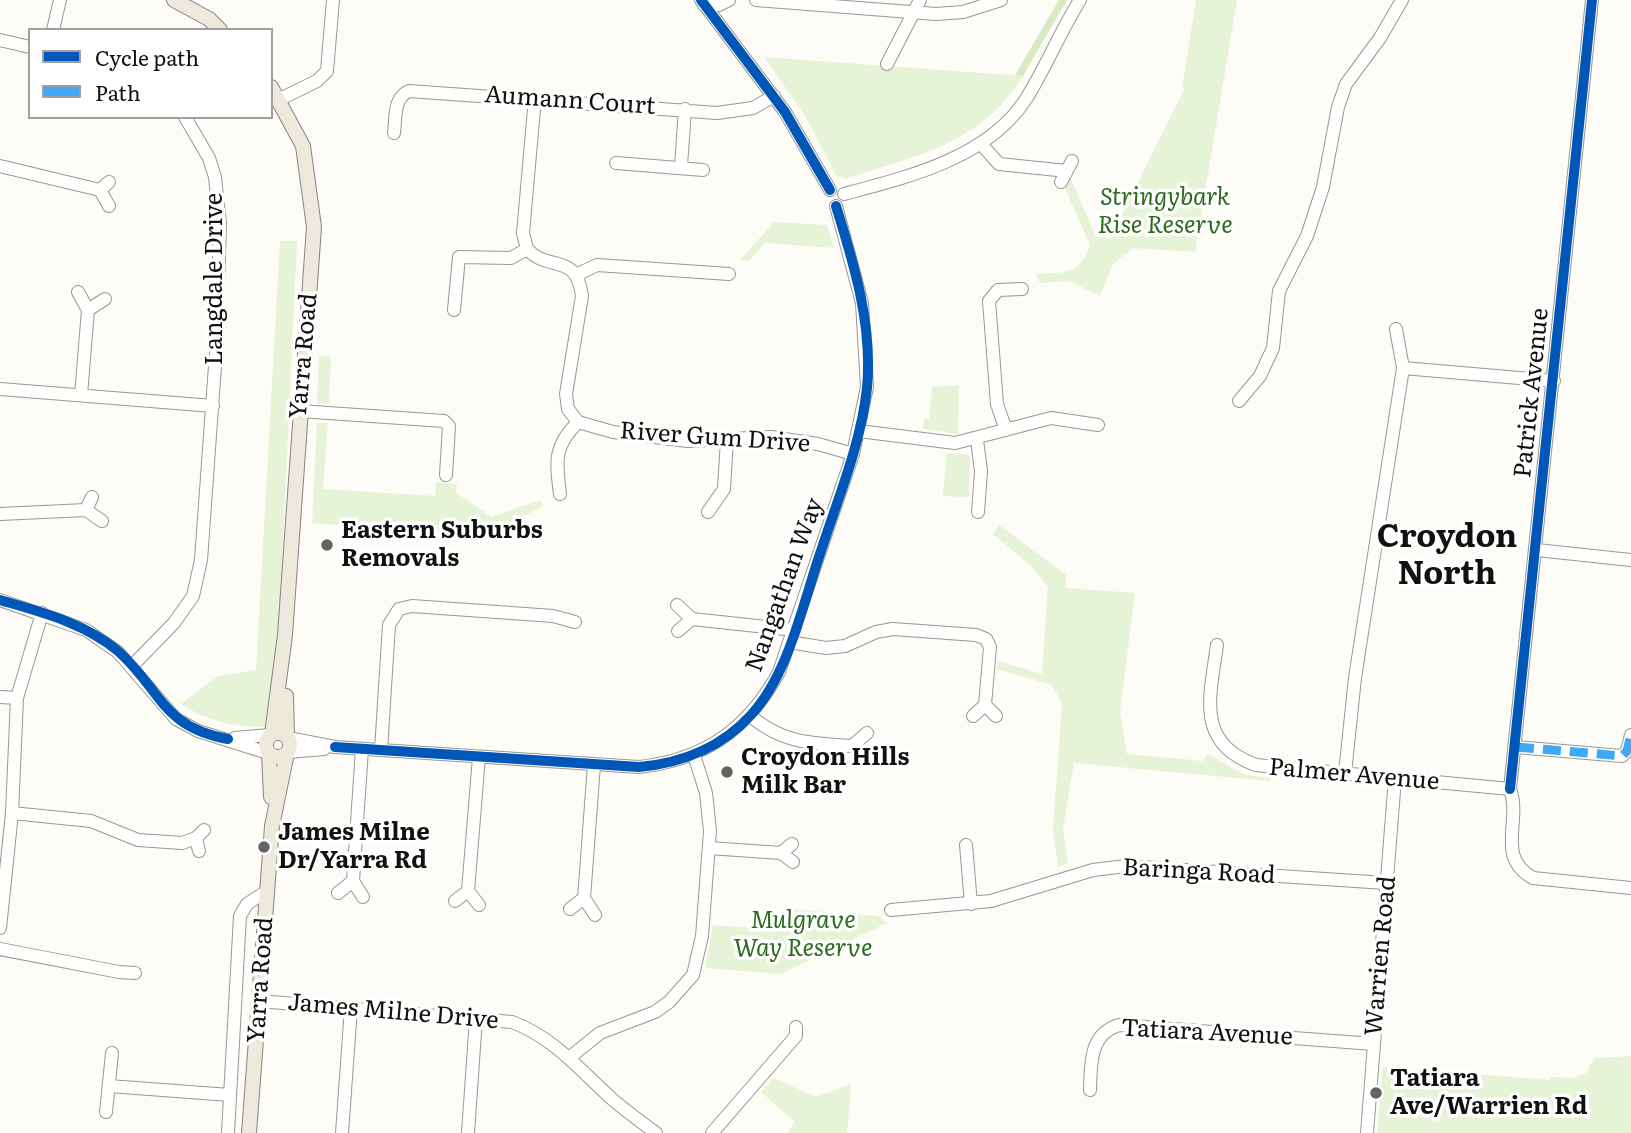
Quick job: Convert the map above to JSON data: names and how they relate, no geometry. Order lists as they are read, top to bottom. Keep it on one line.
{"streets":{"main road":["Yarra Road"],"street":["Aumann Court","Langdale Drive","Patrick Avenue","River Gum Drive","Nangathan Way","Palmer Avenue","Baringa Road","Warrien Road","James Milne Drive","Tatiara Avenue"]},"crossings":[["Yarra Road","Nangathan Way"],["Yarra Road","James Milne Drive"],["Patrick Avenue","Palmer Avenue"],["River Gum Drive","Nangathan Way"],["Palmer Avenue","Warrien Road"],["Baringa Road","Warrien Road"],["Warrien Road","Tatiara Avenue"]],"districts":["Croydon North"],"parks":["Stringybark Rise Reserve","Mulgrave Way Reserve"],"places":["Eastern Suburbs Removals","Croydon Hills Milk Bar","James Milne Dr/Yarra Rd","Tatiara Ave/Warrien Rd"],"legend":["Cycle path","Path"]}
